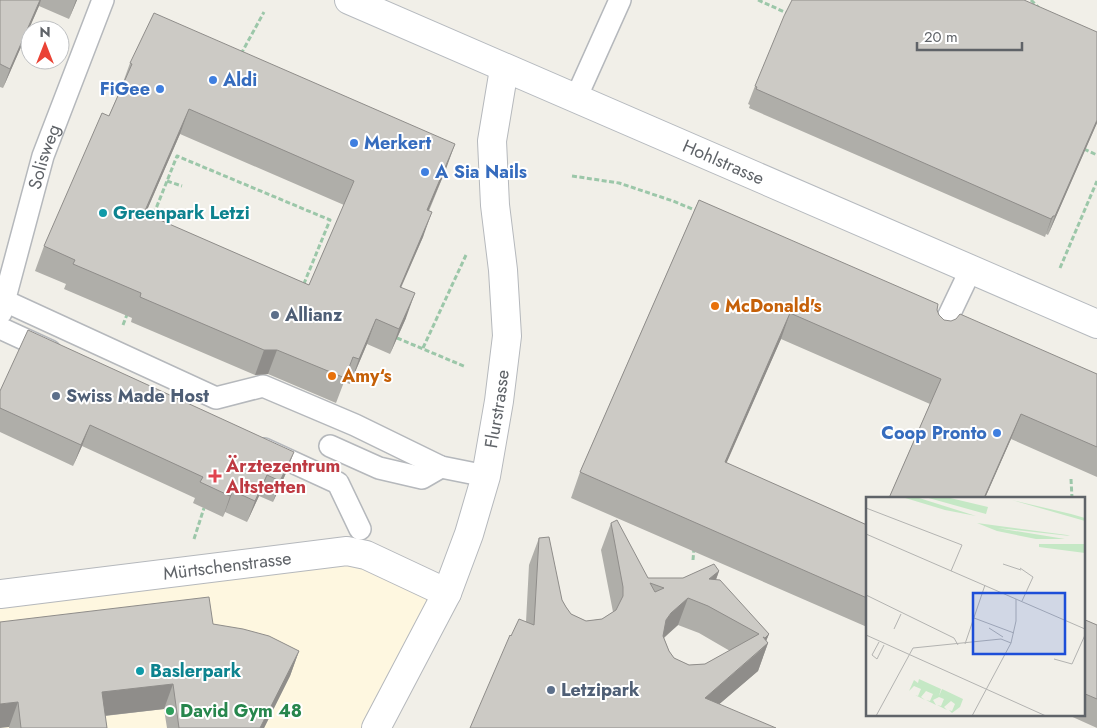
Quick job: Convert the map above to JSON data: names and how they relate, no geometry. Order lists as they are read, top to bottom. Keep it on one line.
{"streets":{"street":["Hohlstrasse","Flurstrasse","Mürtschenstrasse"],"lane":["Solisweg"]},"crossings":[["Hohlstrasse","Flurstrasse"],["Flurstrasse","Mürtschenstrasse"]],"places":{"other":["Aldi","FiGee","Merkert","A Sia Nails","Greenpark Letzi","McDonald's","Allianz","Amy‘s","Swiss Made Host","Coop Pronto","Baslerpark","Letzipark","David Gym 48"],"health":["Ärztezentrum Altstetten"]},"scale_bar":"20 m","north":"top"}
